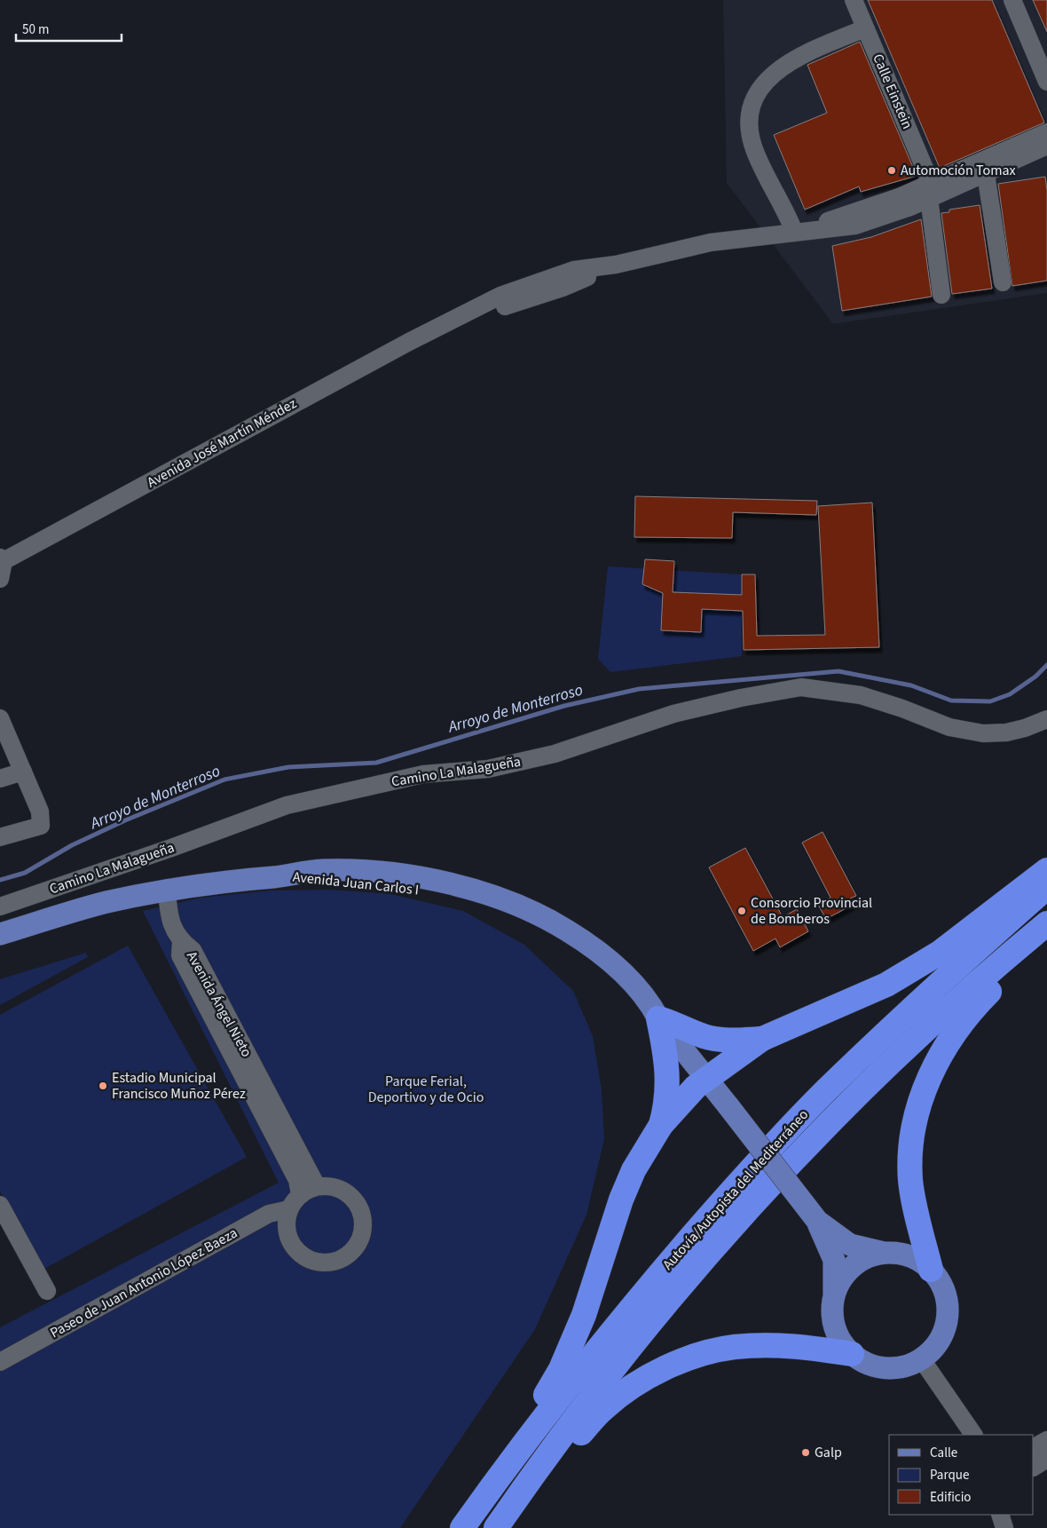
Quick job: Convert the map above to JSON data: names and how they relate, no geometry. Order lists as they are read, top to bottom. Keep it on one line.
{"streets":{"highway":["Autovía/Autopista del Mediterráneo"],"main road":["Avenida Juan Carlos I"],"street":["Calle Einstein","Avenida José Martín Méndez","Camino La Malagueña","Avenida Ángel Nieto","Paseo de Juan Antonio López Baeza"]},"crossings":[["Calle Einstein","Avenida José Martín Méndez"],["Avenida Juan Carlos I","Avenida Ángel Nieto"],["Avenida Ángel Nieto","Paseo de Juan Antonio López Baeza"]],"water":["Arroyo de Monterroso"],"parks":["Parque Ferial, Deportivo y de Ocio"],"places":["Automoción Tomax","Consorcio Provincial de Bomberos","Estadio Municipal Francisco Muñoz Pérez","Galp"],"legend":["Calle","Parque","Edificio"],"scale_bar":"50 m"}
